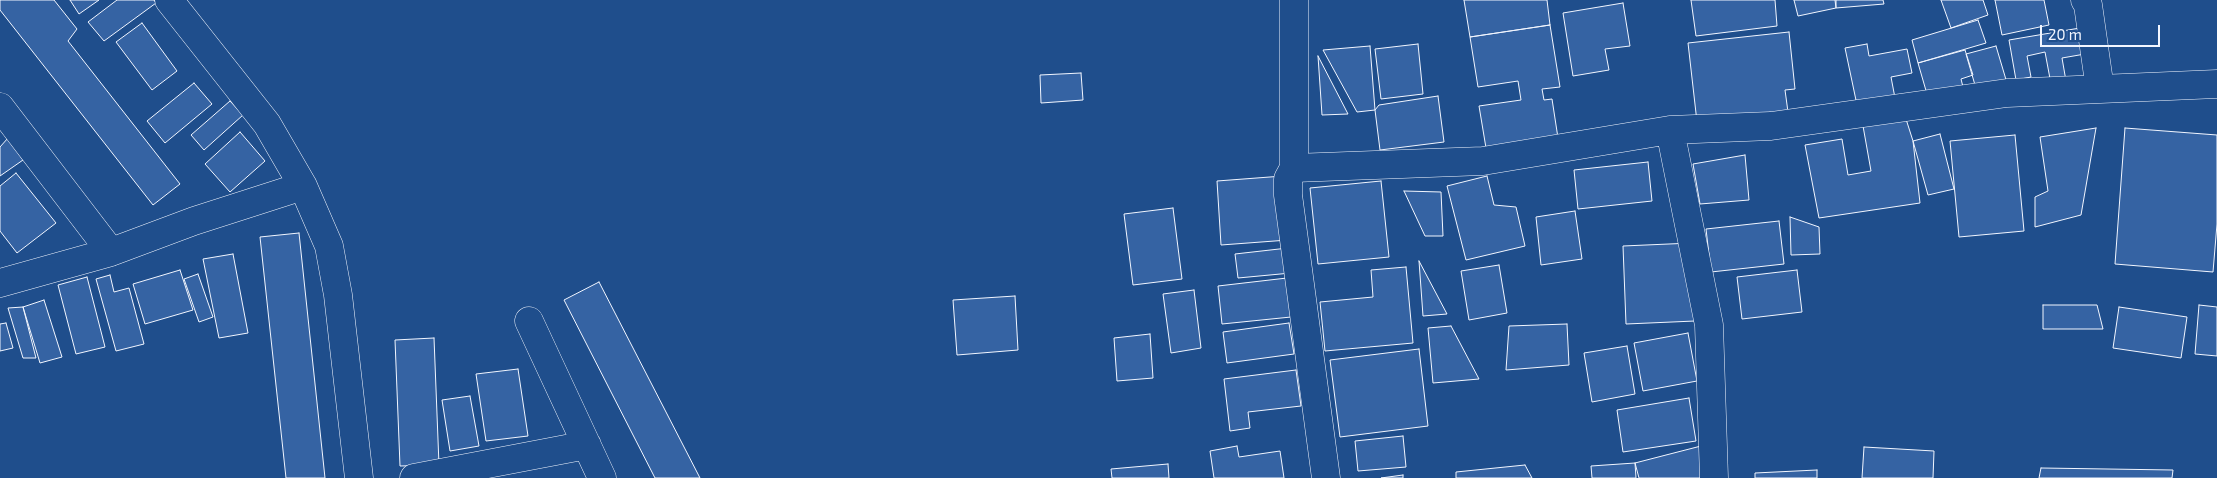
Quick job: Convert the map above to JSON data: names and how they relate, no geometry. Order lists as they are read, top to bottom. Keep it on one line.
{"scale_bar":"20 m"}
